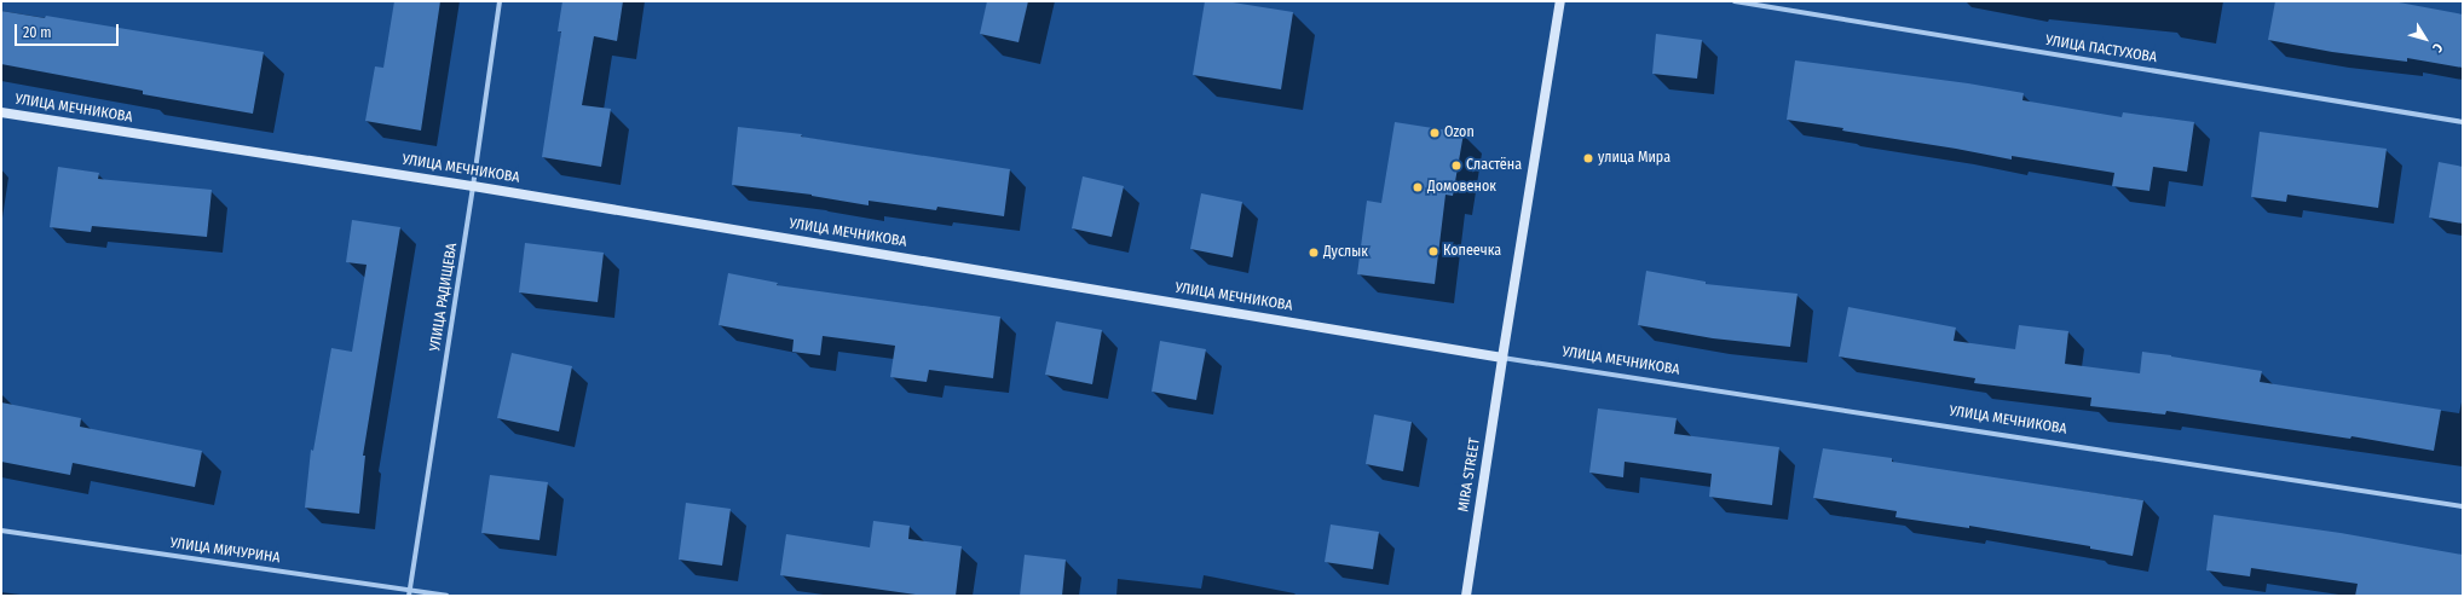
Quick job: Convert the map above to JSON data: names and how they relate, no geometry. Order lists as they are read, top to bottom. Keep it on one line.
{"streets":{"main road":["УЛИЦА МЕЧНИКОВА","MIRA STREET"],"street":["УЛИЦА ПАСТУХОВА","УЛИЦА РАДИЩЕВА","УЛИЦА МИЧУРИНА"]},"crossings":[["УЛИЦА МЕЧНИКОВА","УЛИЦА РАДИЩЕВА"],["УЛИЦА МЕЧНИКОВА","MIRA STREET"],["УЛИЦА РАДИЩЕВА","УЛИЦА МИЧУРИНА"]],"places":["Ozon","улица Мира","Сластёна","Домовенок","Копеечка","Дуслык"],"scale_bar":"20 m","north":"bottom right"}
